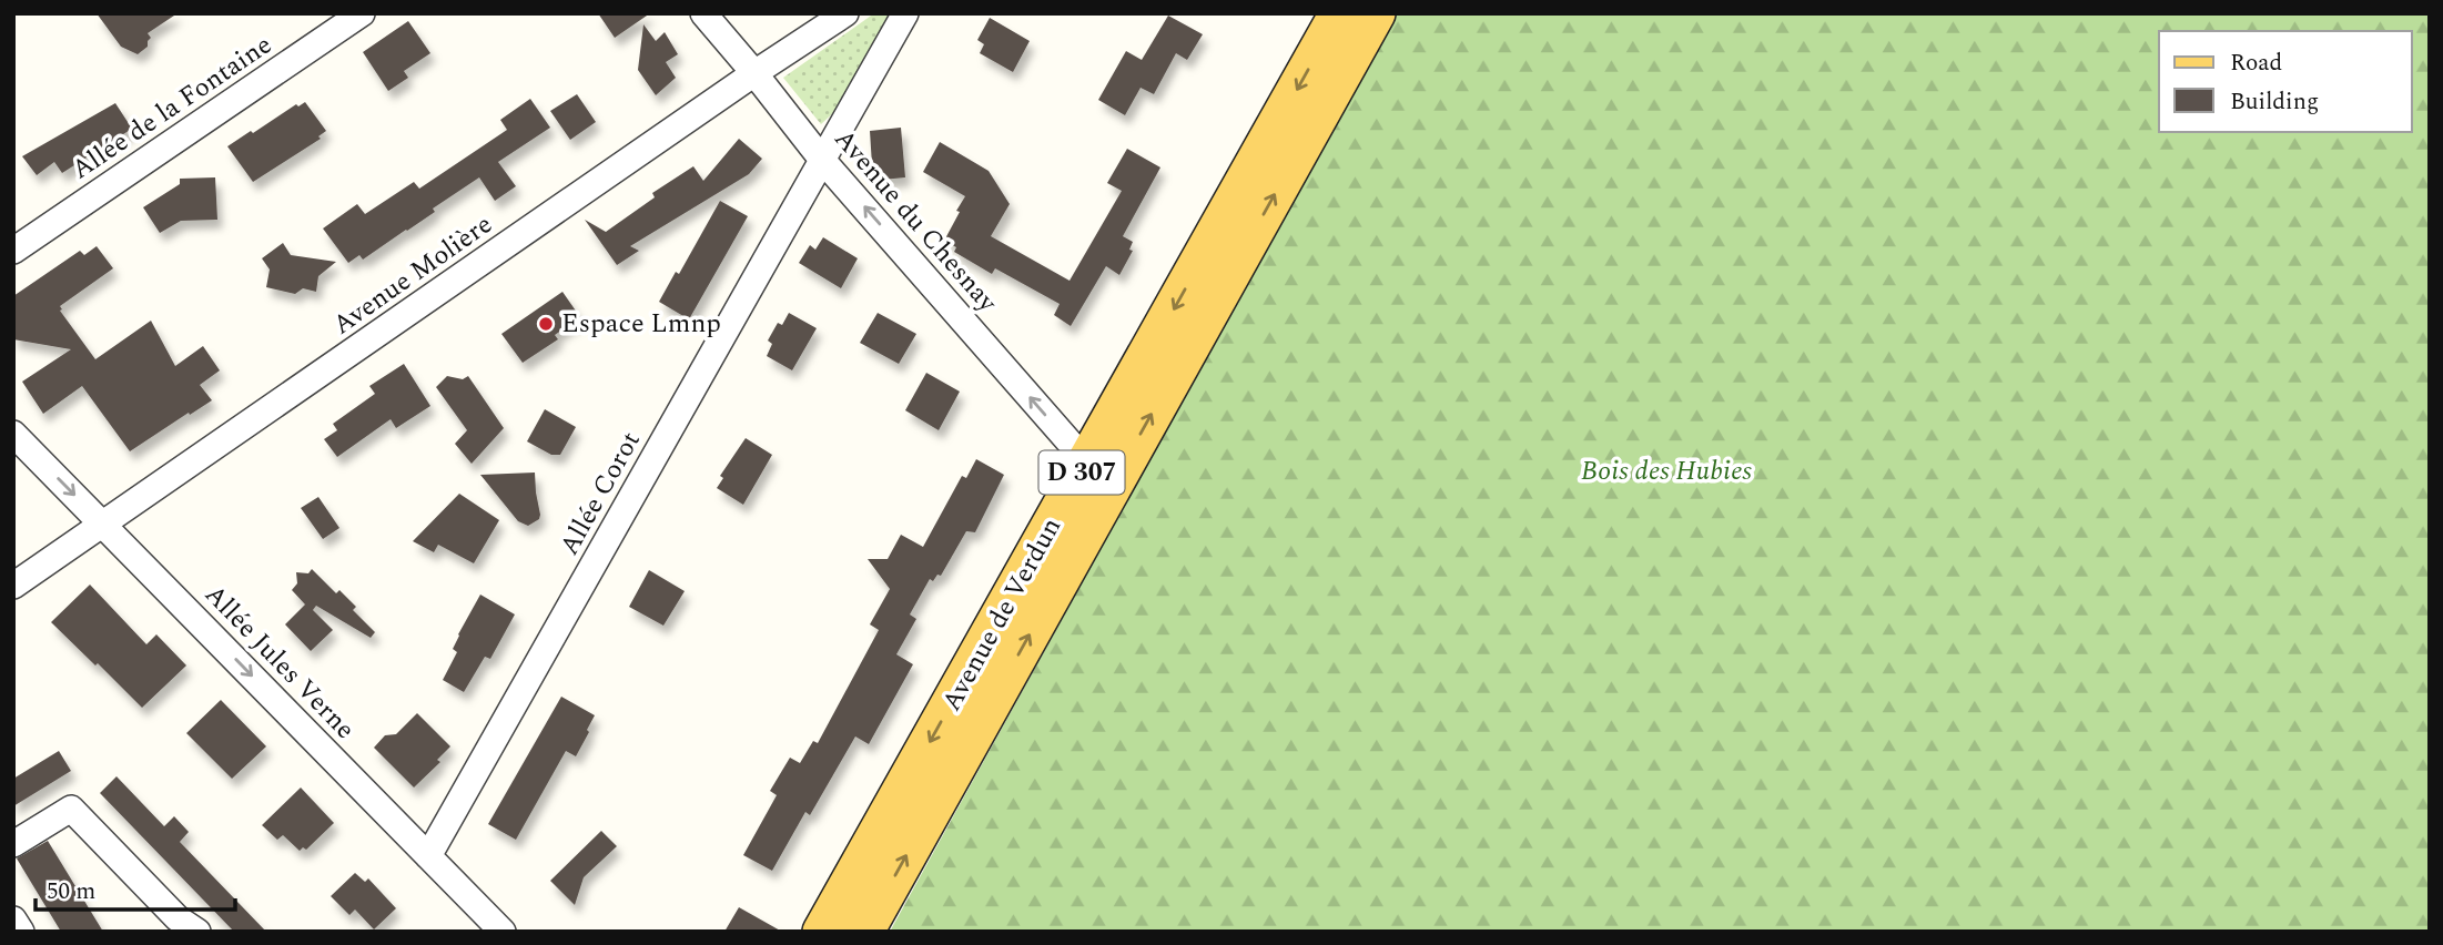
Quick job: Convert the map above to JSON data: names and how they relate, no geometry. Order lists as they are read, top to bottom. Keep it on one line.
{"streets":{"main road":["D 307","Avenue de Verdun"],"street":["Allée de la Fontaine","Avenue du Chesnay","Avenue Molière","Allée Corot","Allée Jules Verne"]},"crossings":[["Avenue du Chesnay","Avenue Molière"],["Avenue du Chesnay","Allée Corot"],["Avenue du Chesnay","Avenue de Verdun"],["Avenue Molière","Allée Jules Verne"],["Allée Corot","Allée Jules Verne"]],"one_way":["Avenue du Chesnay","Allée Jules Verne"],"parks":["Bois des Hubies"],"places":["Espace Lmnp"],"legend":["Road","Building"],"scale_bar":"50 m"}
